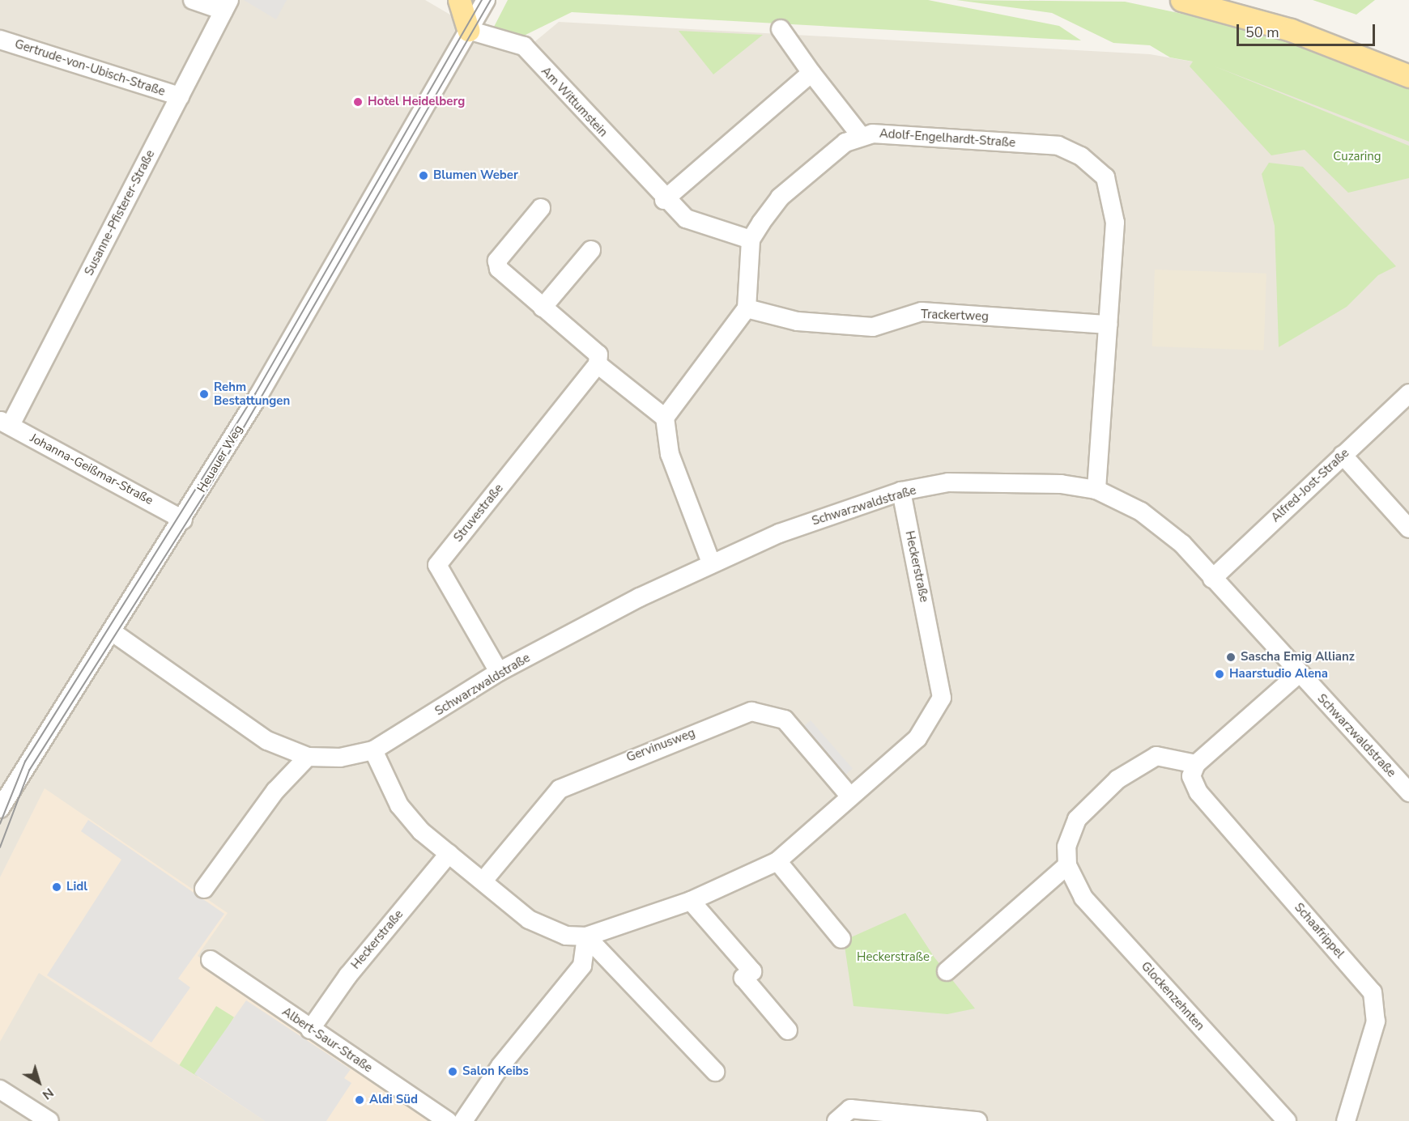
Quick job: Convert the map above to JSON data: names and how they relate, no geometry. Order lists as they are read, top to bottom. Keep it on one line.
{"streets":{"street":["Gertrude-von-Ubisch-Straße","Am Wittumstein","Adolf-Engelhardt-Straße","Susanne-Pfisterer-Straße","Trackertweg","Heuauer Weg","Johanna-Geißmar-Straße","Alfred-Jost-Straße","Schwarzwaldstraße","Struvestraße","Heckerstraße","Gervinusweg","Schaafrippel","Glockenzehnten","Albert-Saur-Straße"]},"crossings":[["Gertrude-von-Ubisch-Straße","Susanne-Pfisterer-Straße"],["Am Wittumstein","Adolf-Engelhardt-Straße"],["Am Wittumstein","Heuauer Weg"],["Adolf-Engelhardt-Straße","Trackertweg"],["Adolf-Engelhardt-Straße","Schwarzwaldstraße"],["Susanne-Pfisterer-Straße","Johanna-Geißmar-Straße"],["Heuauer Weg","Johanna-Geißmar-Straße"],["Heuauer Weg","Schwarzwaldstraße"],["Alfred-Jost-Straße","Schwarzwaldstraße"],["Schwarzwaldstraße","Struvestraße"],["Schwarzwaldstraße","Heckerstraße"],["Heckerstraße","Gervinusweg"],["Heckerstraße","Albert-Saur-Straße"],["Schaafrippel","Glockenzehnten"]],"parks":["Cuzaring","Heckerstraße"],"places":["Hotel Heidelberg","Blumen Weber","Rehm Bestattungen","Sascha Emig Allianz","Haarstudio Alena","Lidl","Salon Keibs","Aldi Süd"],"scale_bar":"50 m","north":"bottom right"}
